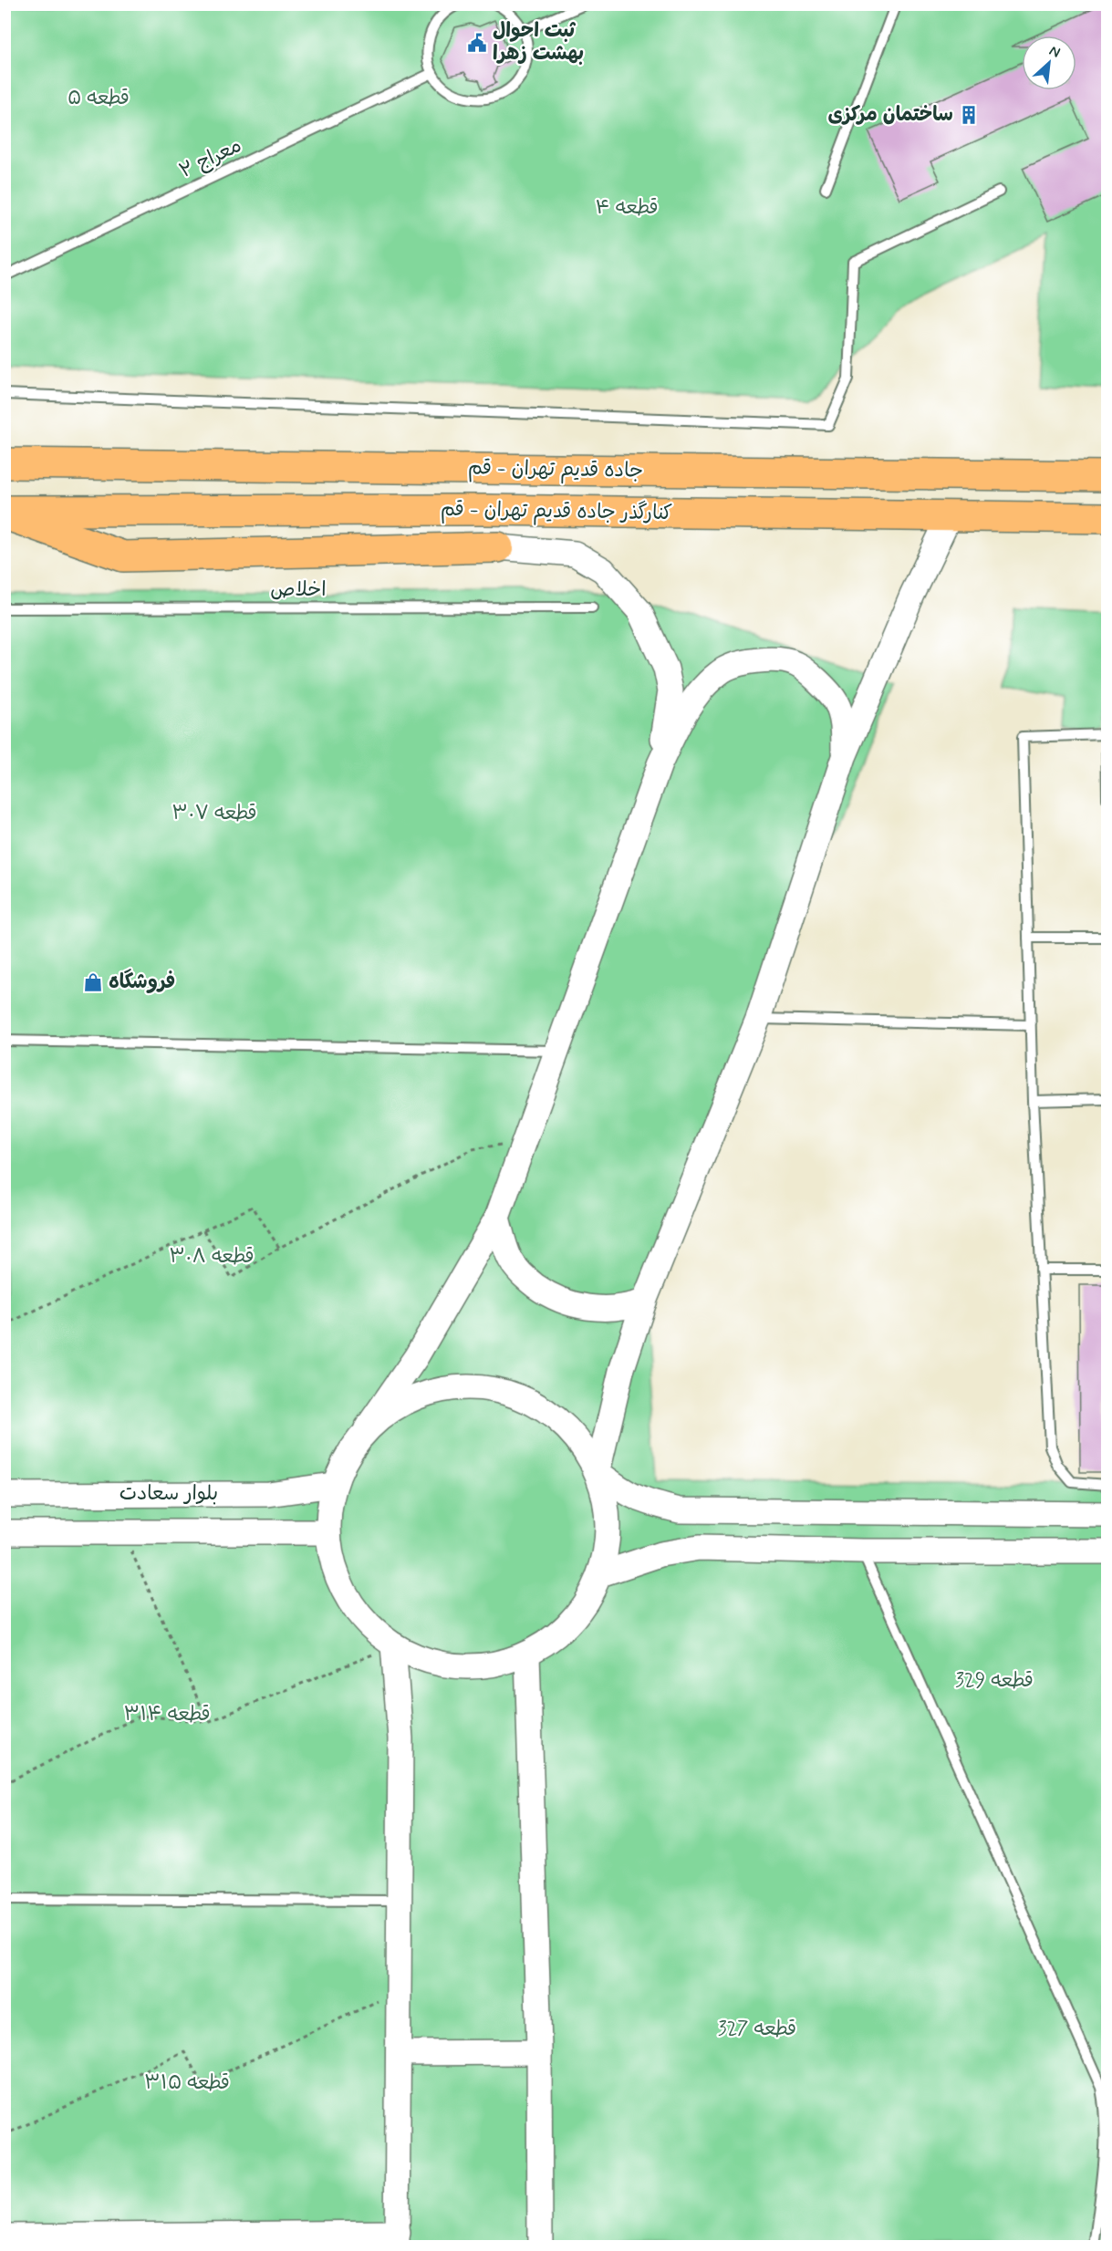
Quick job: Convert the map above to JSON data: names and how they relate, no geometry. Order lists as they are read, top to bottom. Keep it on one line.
{"streets":{"highway":["جاده قدیم تهران - قم","کنارگذر جاده قدیم تهران - قم"],"street":["بلوار سعادت"],"lane":["معراج ۲","اخلاص"]},"parks":["قطعه ۵","قطعه ۴","قطعه ۳۰۷","قطعه ۳۰۸","قطعه 329","قطعه ۳۱۴","قطعه 327","قطعه ۳۱۵"],"places":{"public building":["ثبت احوال بهشت زهرا"],"building":["ساختمان مرکزی"],"shop":["فروشگاه"]},"north":"top right"}
